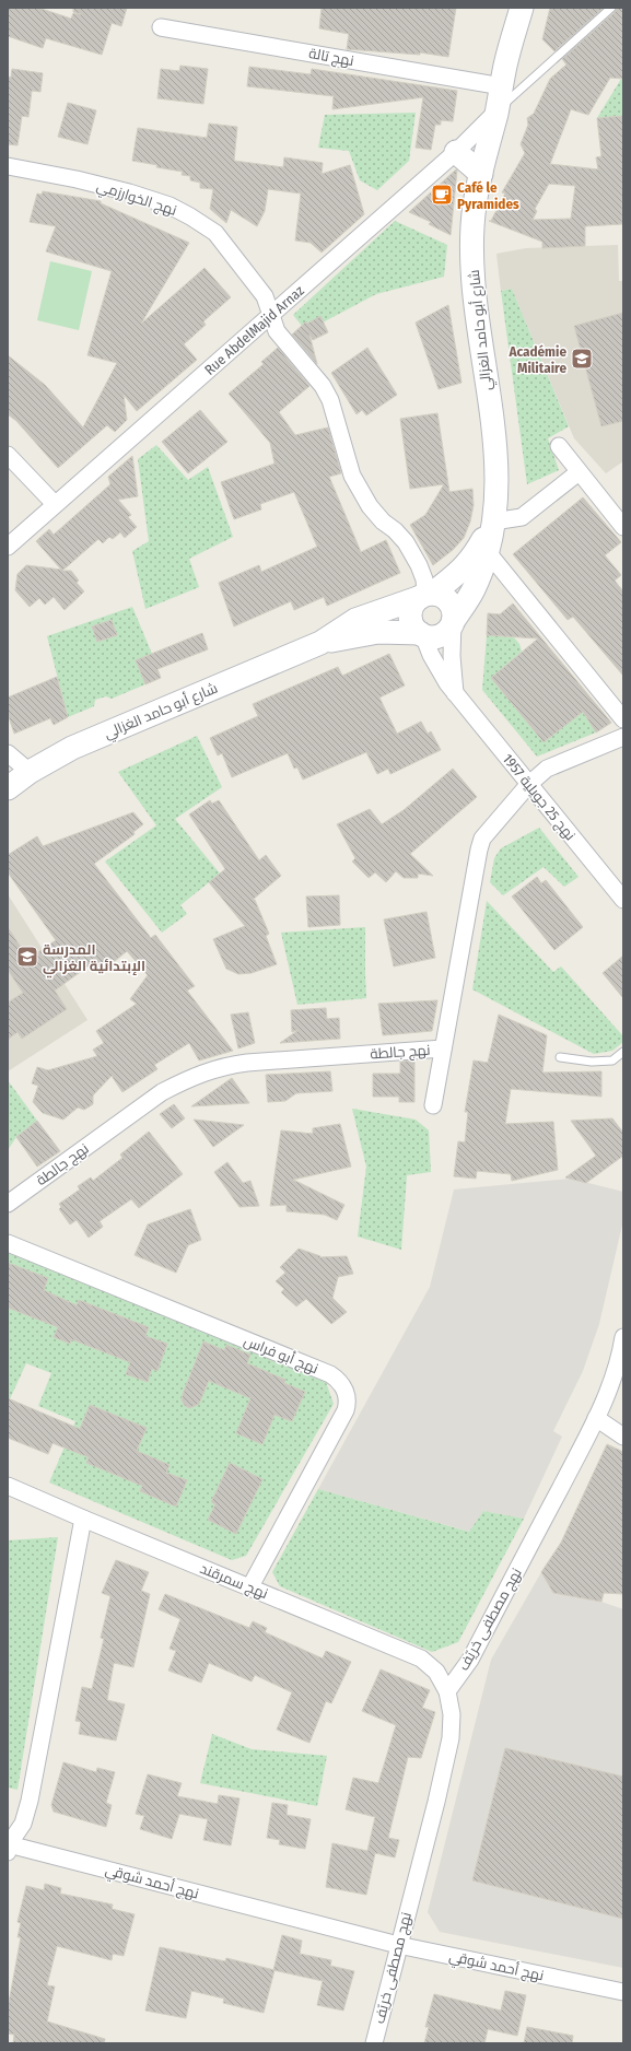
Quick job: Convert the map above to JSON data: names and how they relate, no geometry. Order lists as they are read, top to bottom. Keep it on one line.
{"streets":{"main road":["شارع أبو حامد الغزالي"],"street":["نهج تالة","نهج الخوارزمي","Rue AbdelMajid Arnaz","نهج 25 جويلية 1957","نهج جالطة","نهج أبو فراس","نهج سمرقند","نهج مصطفى خريّف","نهج أحمد شوقي"]},"crossings":[["نهج تالة","شارع أبو حامد الغزالي"],["نهج الخوارزمي","Rue AbdelMajid Arnaz"],["نهج الخوارزمي","شارع أبو حامد الغزالي"],["نهج الخوارزمي","نهج 25 جويلية 1957"],["Rue AbdelMajid Arnaz","شارع أبو حامد الغزالي"],["شارع أبو حامد الغزالي","نهج 25 جويلية 1957"],["نهج 25 جويلية 1957","نهج جالطة"],["نهج أبو فراس","نهج سمرقند"],["نهج سمرقند","نهج مصطفى خريّف"],["نهج سمرقند","نهج أحمد شوقي"],["نهج مصطفى خريّف","نهج أحمد شوقي"]],"places":{"cafe":["Café le Pyramides"],"school or university":["Académie Militaire","المدرسة الإبتدائية الغزالي"]}}
